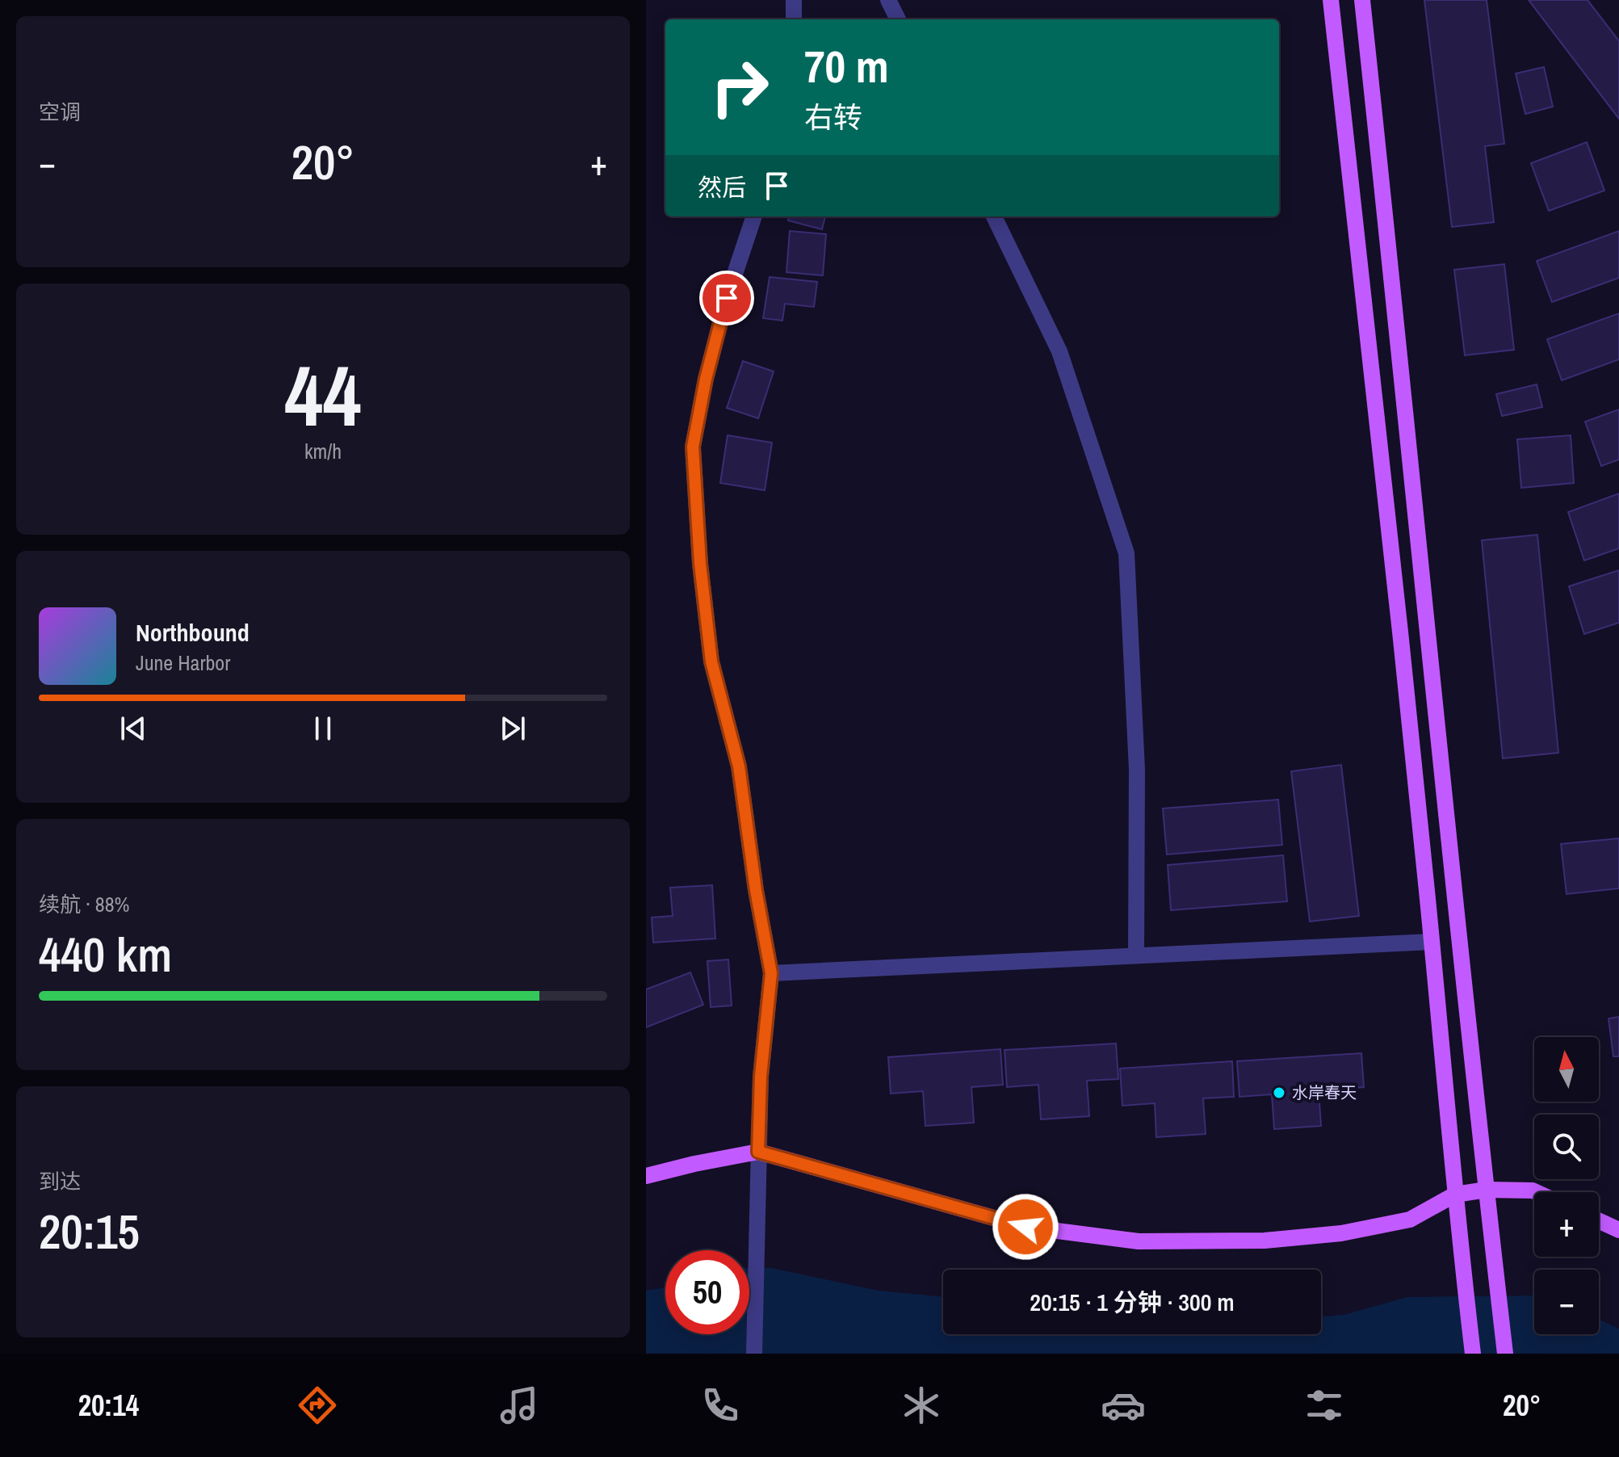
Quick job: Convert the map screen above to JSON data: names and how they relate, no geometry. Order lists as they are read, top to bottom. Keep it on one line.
{"places":["水岸春天"],"north":"top","page":{"tile":["空调",["44","km/h"],["续航 · 88%","440 km"],["到达","20:15"]],"turn":["70 m","右转"],"heat":["−","20°","+"],"then":"然后","song":["Northbound","June Harbor"],"map_buttons":["+","−"],"limit":"50","trip":"20:15 · 1 分钟 · 300 m","tabs":["20:14","20°"]}}
